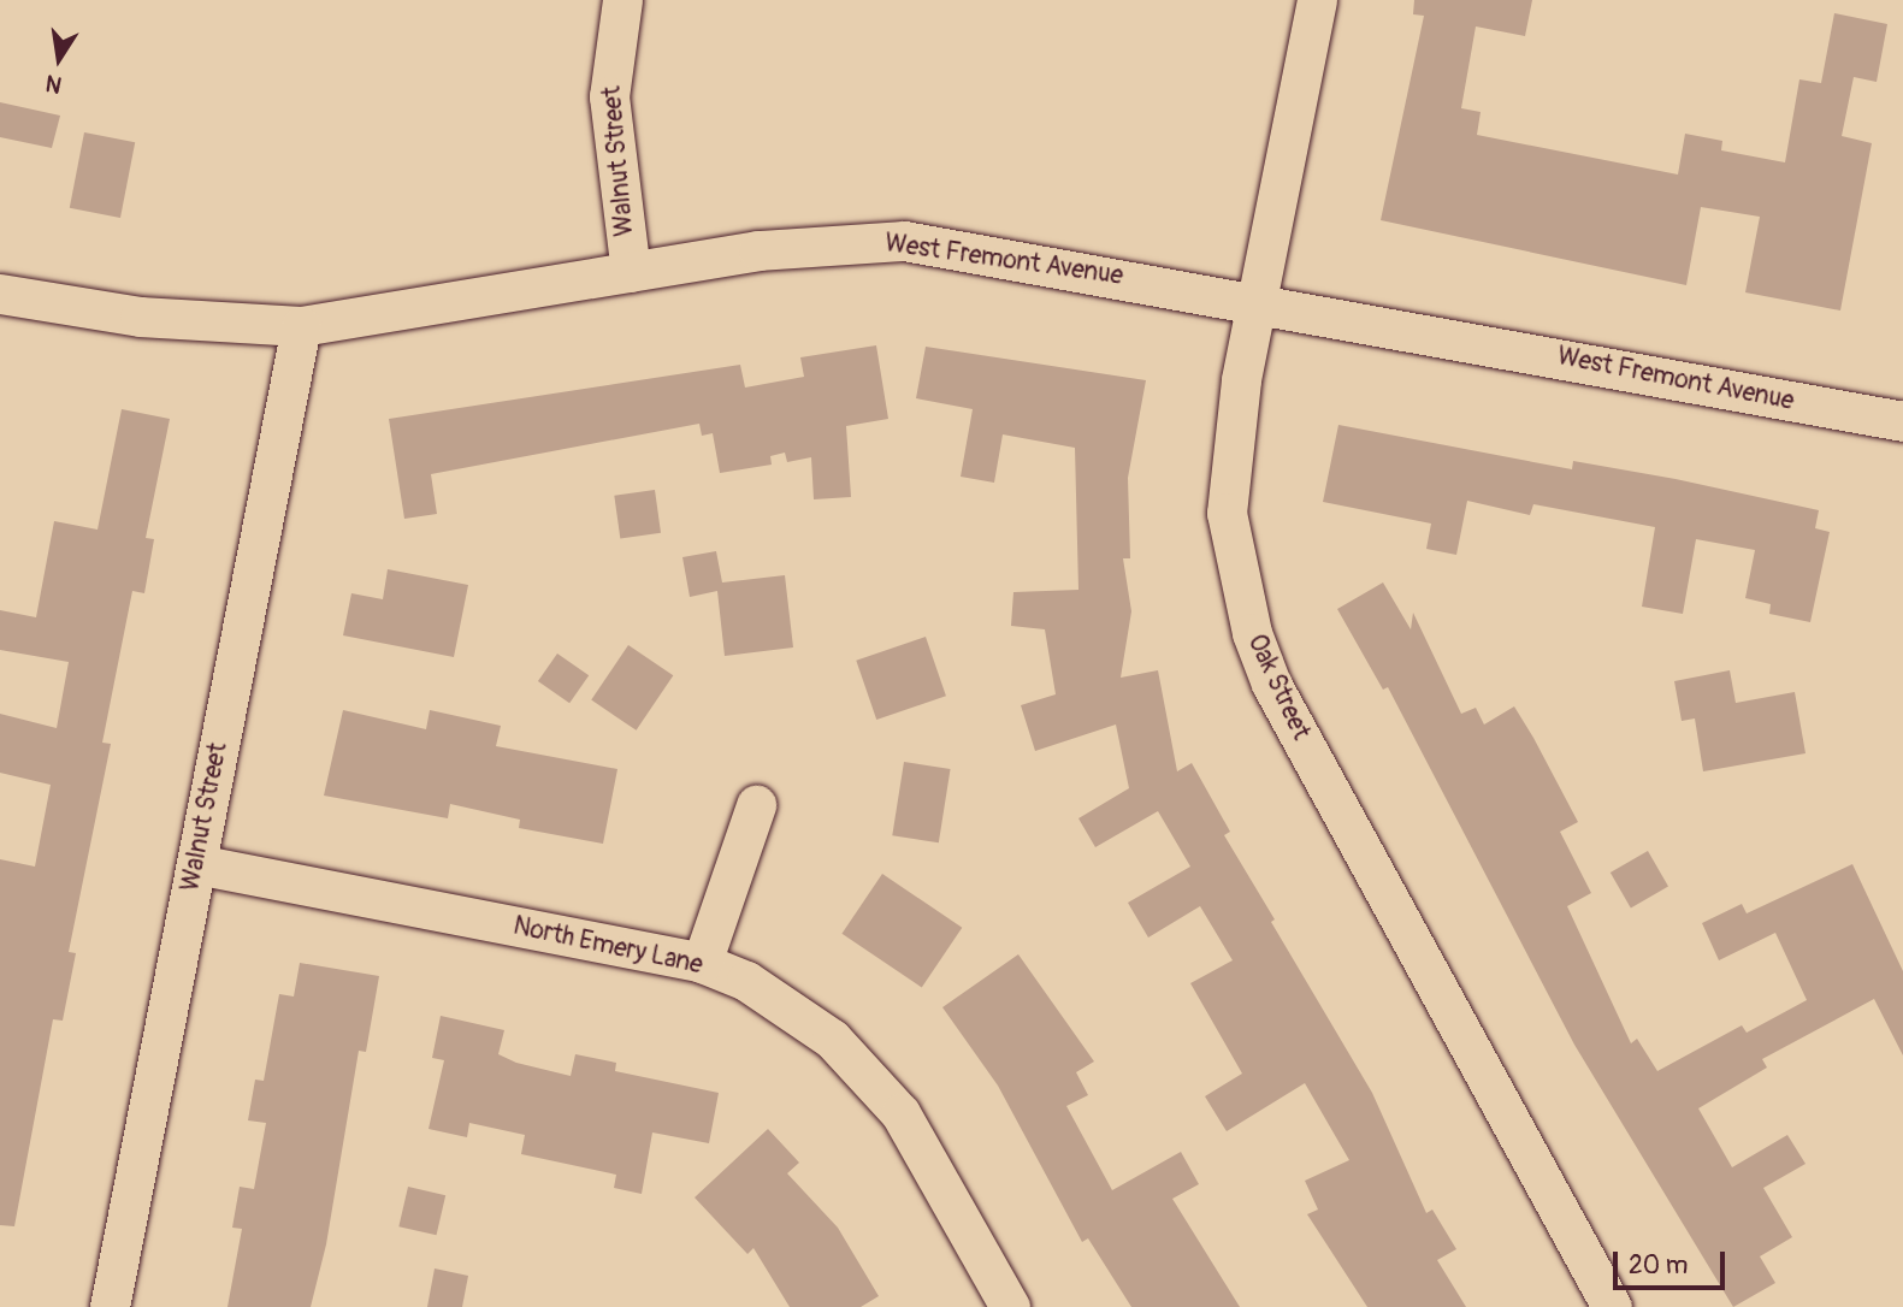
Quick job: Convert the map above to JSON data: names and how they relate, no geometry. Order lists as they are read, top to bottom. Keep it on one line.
{"streets":{"street":["Walnut Street","West Fremont Avenue","Oak Street","North Emery Lane"]},"crossings":[["Walnut Street","West Fremont Avenue"],["Walnut Street","North Emery Lane"],["West Fremont Avenue","Oak Street"]],"scale_bar":"20 m","north":"bottom"}
